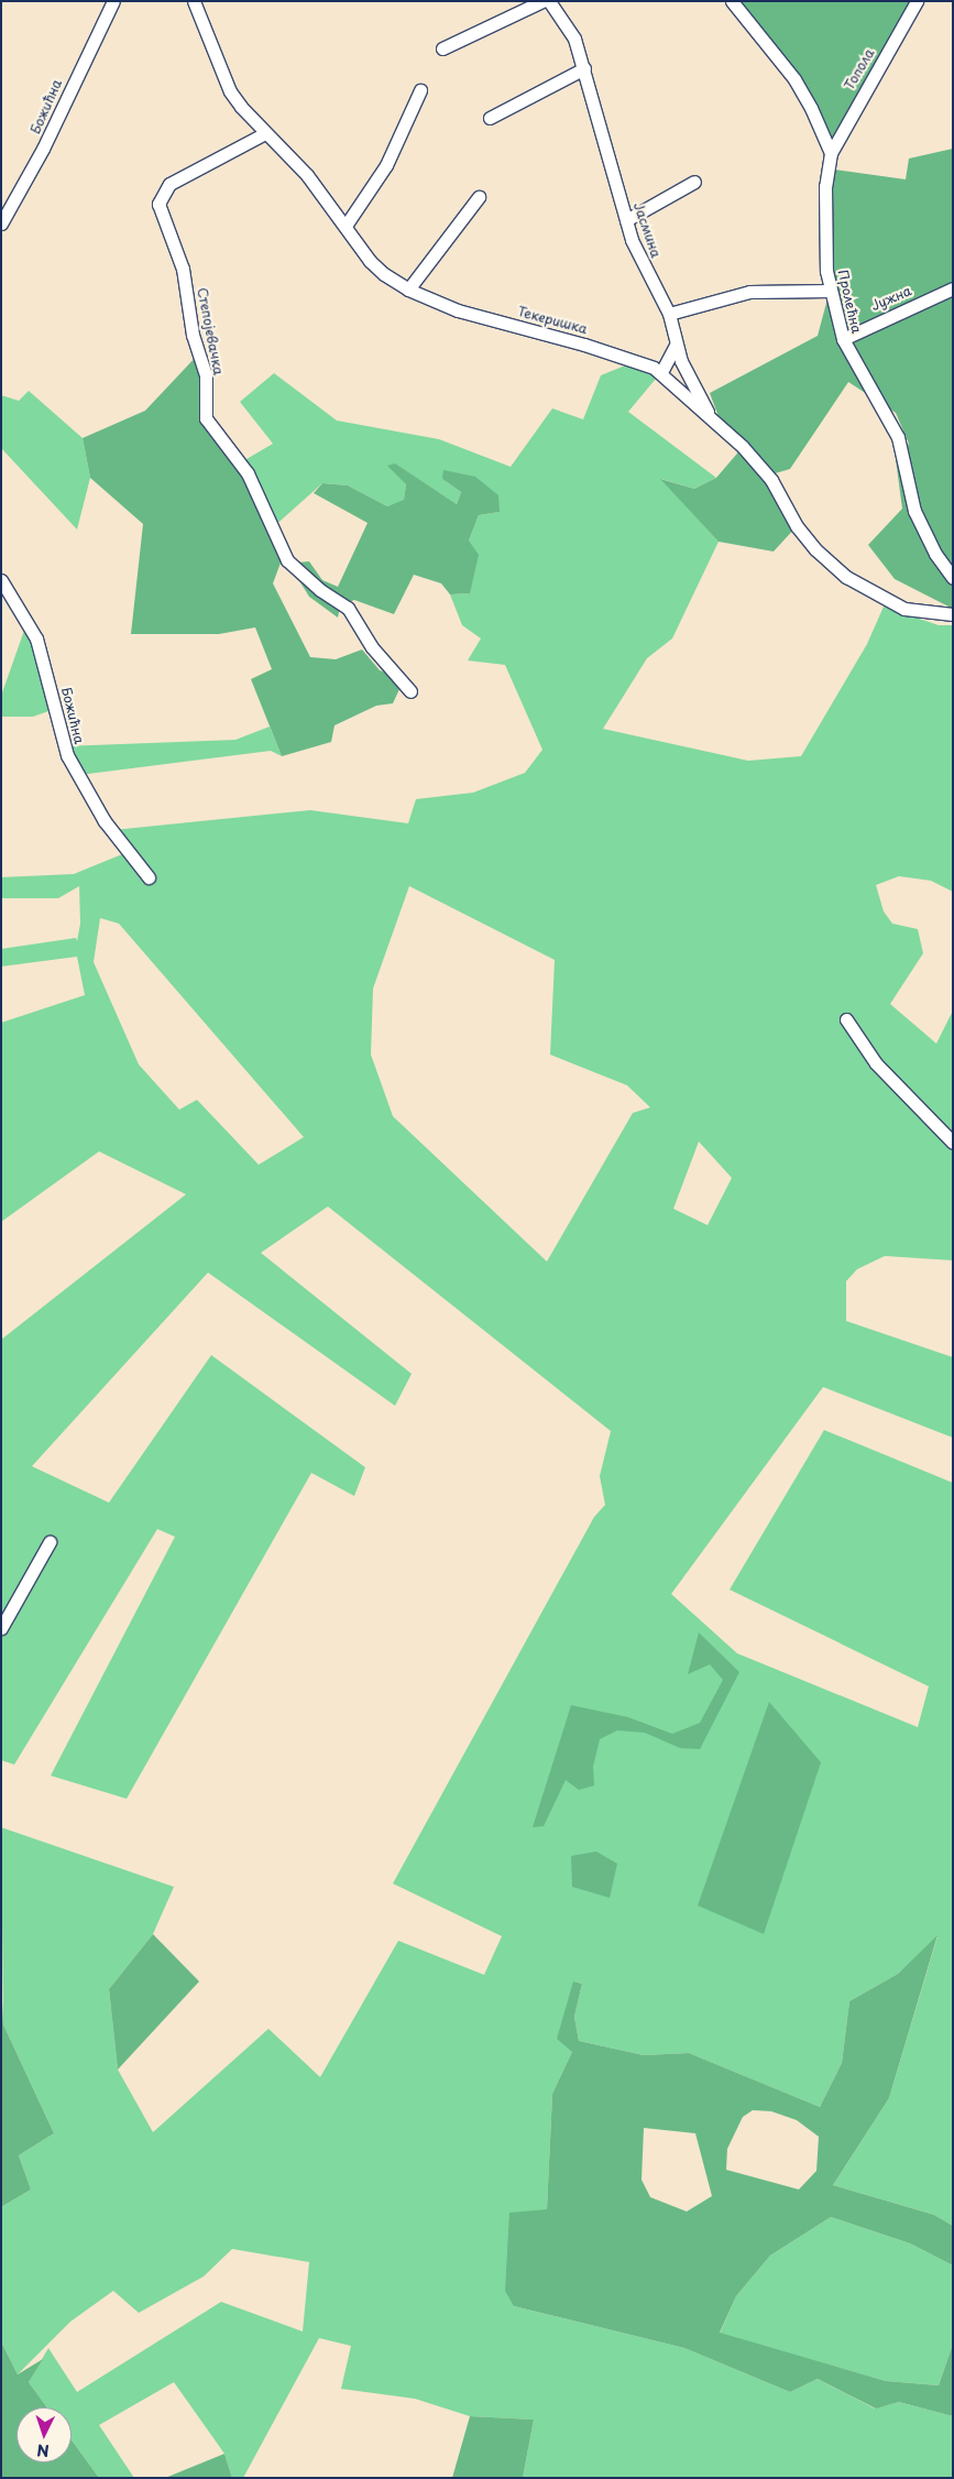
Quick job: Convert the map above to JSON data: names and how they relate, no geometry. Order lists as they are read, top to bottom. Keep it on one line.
{"streets":{"street":["Топола","Божићна","Јасмина","Јужна","Пролећна","Текеришка","Степојевачка"]},"crossings":[["Топола","Пролећна"],["Јасмина","Текеришка"],["Јужна","Пролећна"],["Текеришка","Степојевачка"]],"north":"bottom"}
